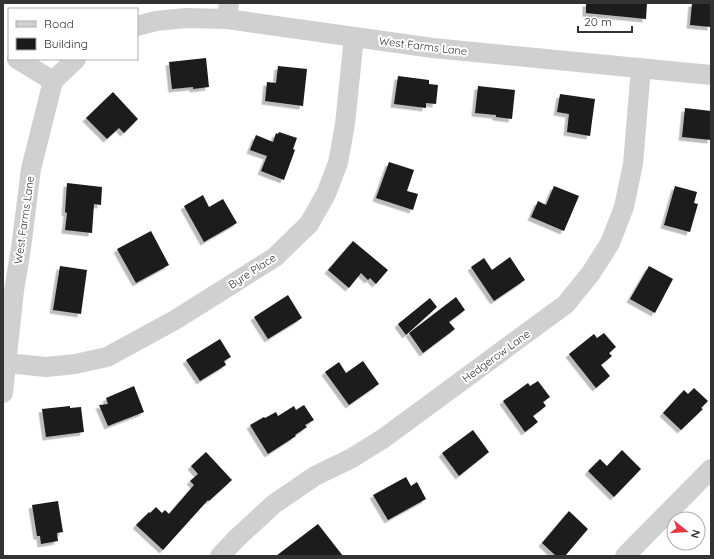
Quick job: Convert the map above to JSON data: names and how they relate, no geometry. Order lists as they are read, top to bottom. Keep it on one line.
{"streets":{"street":["West Farms Lane","Byre Place","Hedgerow Lane"]},"crossings":[["West Farms Lane","Byre Place"],["West Farms Lane","Hedgerow Lane"]],"legend":["Road","Building"],"scale_bar":"20 m","north":"right"}
